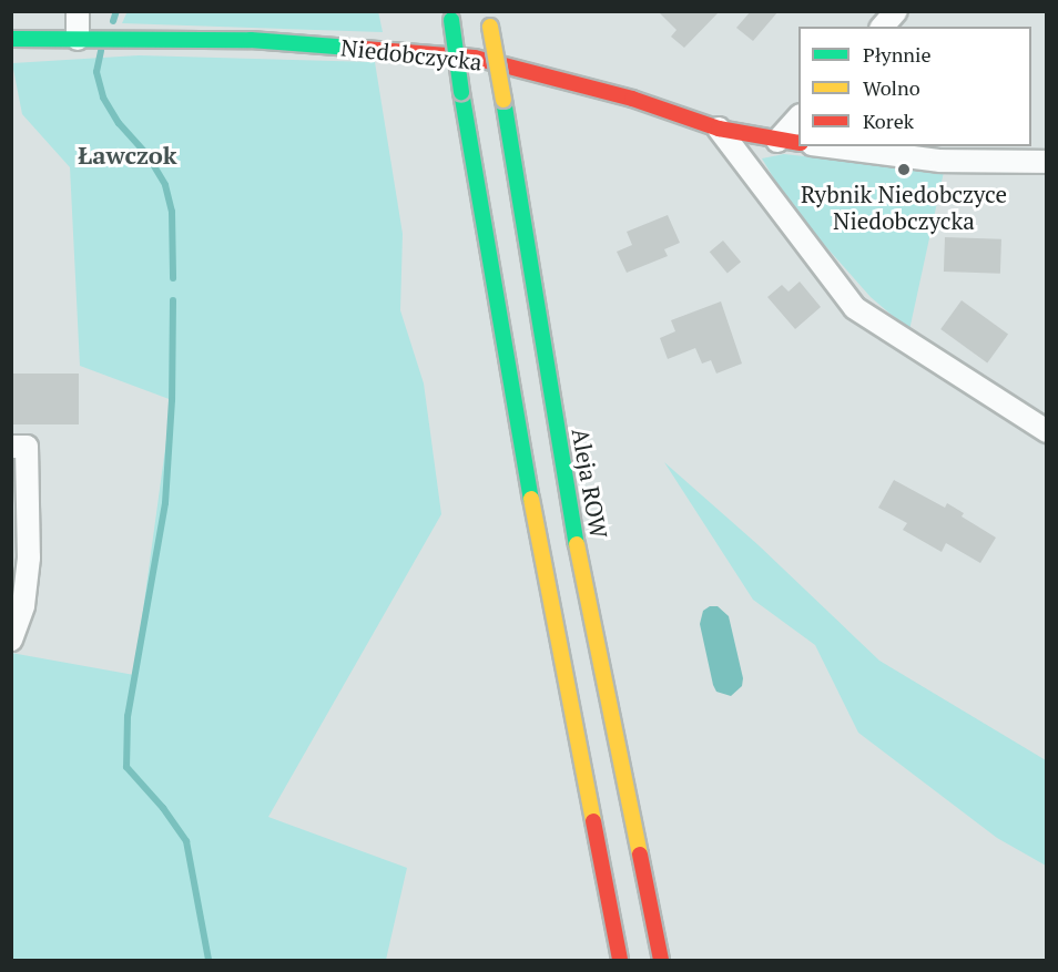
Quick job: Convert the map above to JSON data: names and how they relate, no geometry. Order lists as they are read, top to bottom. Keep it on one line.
{"streets":{"main road":["Niedobczycka","Aleja ROW"]},"districts":["Ławczok"],"places":["Rybnik Niedobczyce Niedobczycka"],"legend":["Płynnie","Wolno","Korek"]}
